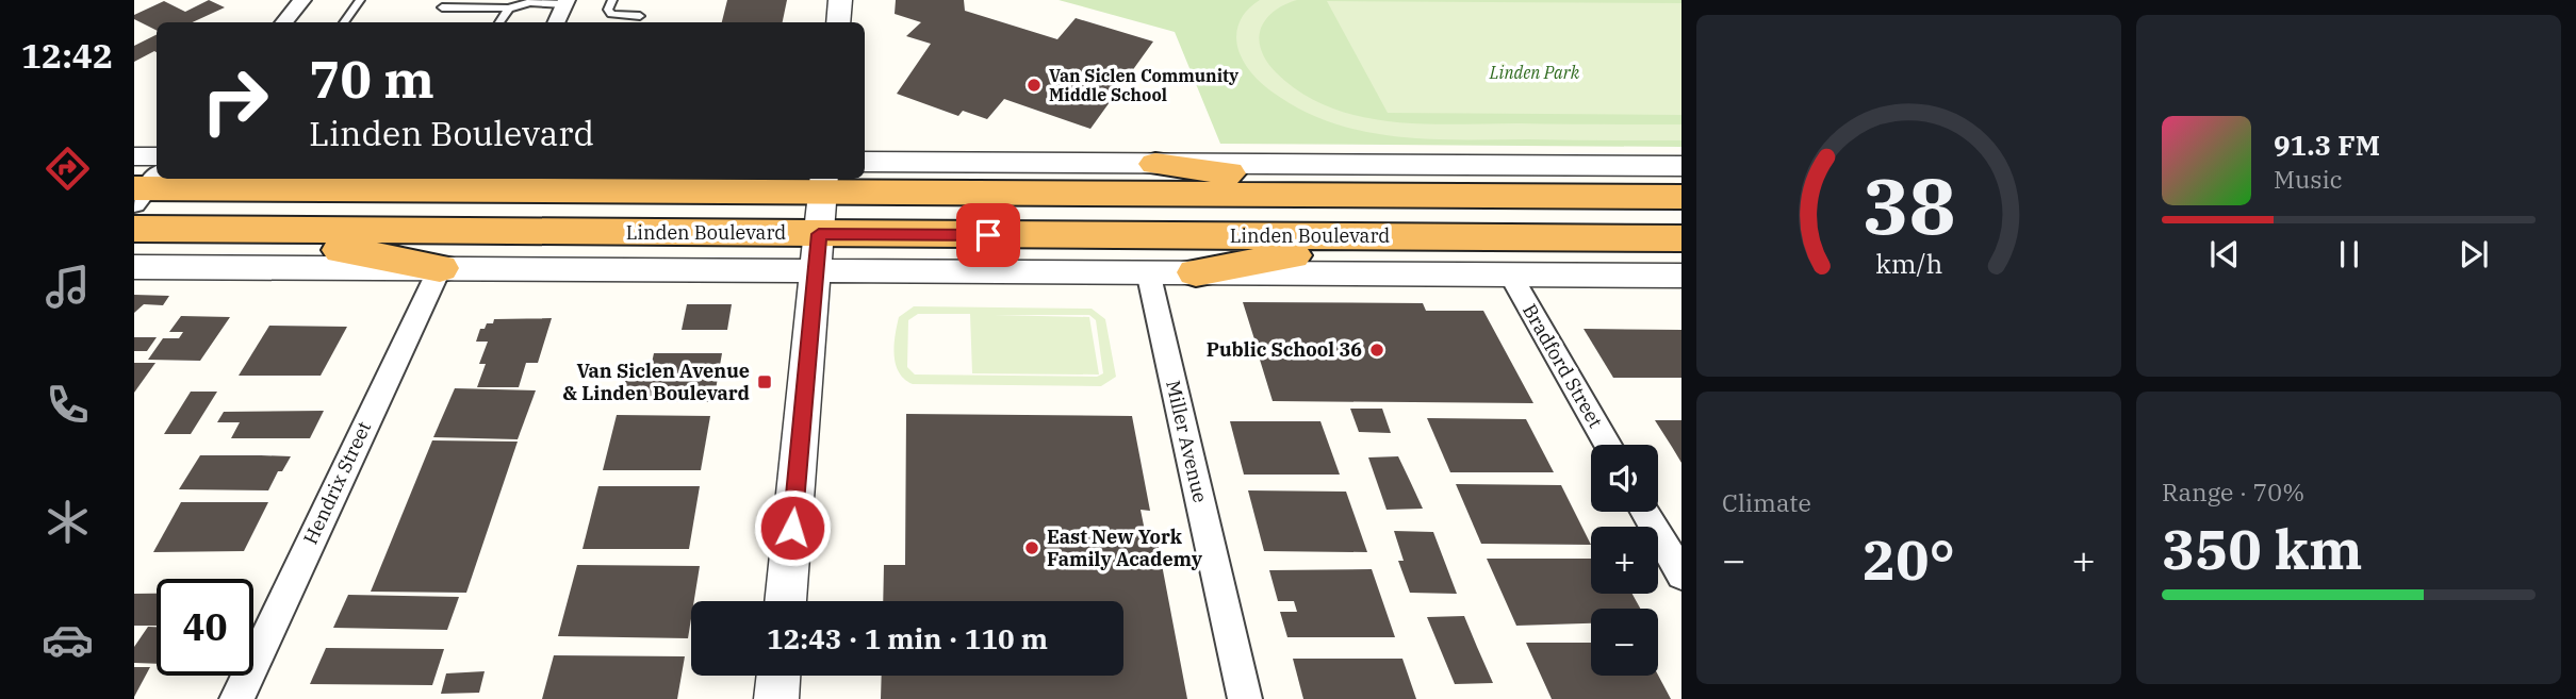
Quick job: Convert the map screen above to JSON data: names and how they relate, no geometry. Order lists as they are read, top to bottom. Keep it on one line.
{"streets":{"highway":["Linden Boulevard"],"street":["Bradford Street","Miller Avenue","Hendrix Street"]},"crossings":[["Linden Boulevard","Bradford Street"],["Linden Boulevard","Miller Avenue"],["Linden Boulevard","Hendrix Street"]],"parks":["Linden Park"],"places":{"other":["Van Siclen Community Middle School","Public School 36","East New York Family Academy"],"transit":["Van Siclen Avenue & Linden Boulevard"]},"page":{"tabs":"12:42","turn":["70 m","Linden Boulevard"],"song":["91.3 FM","Music"],"tile":["Climate",["Range · 70%","350 km"]],"map_buttons":["+","−"],"heat":["−","20°","+"],"limit":"40","trip":"12:43 · 1 min · 110 m","gauge":["38","km/h"]}}
